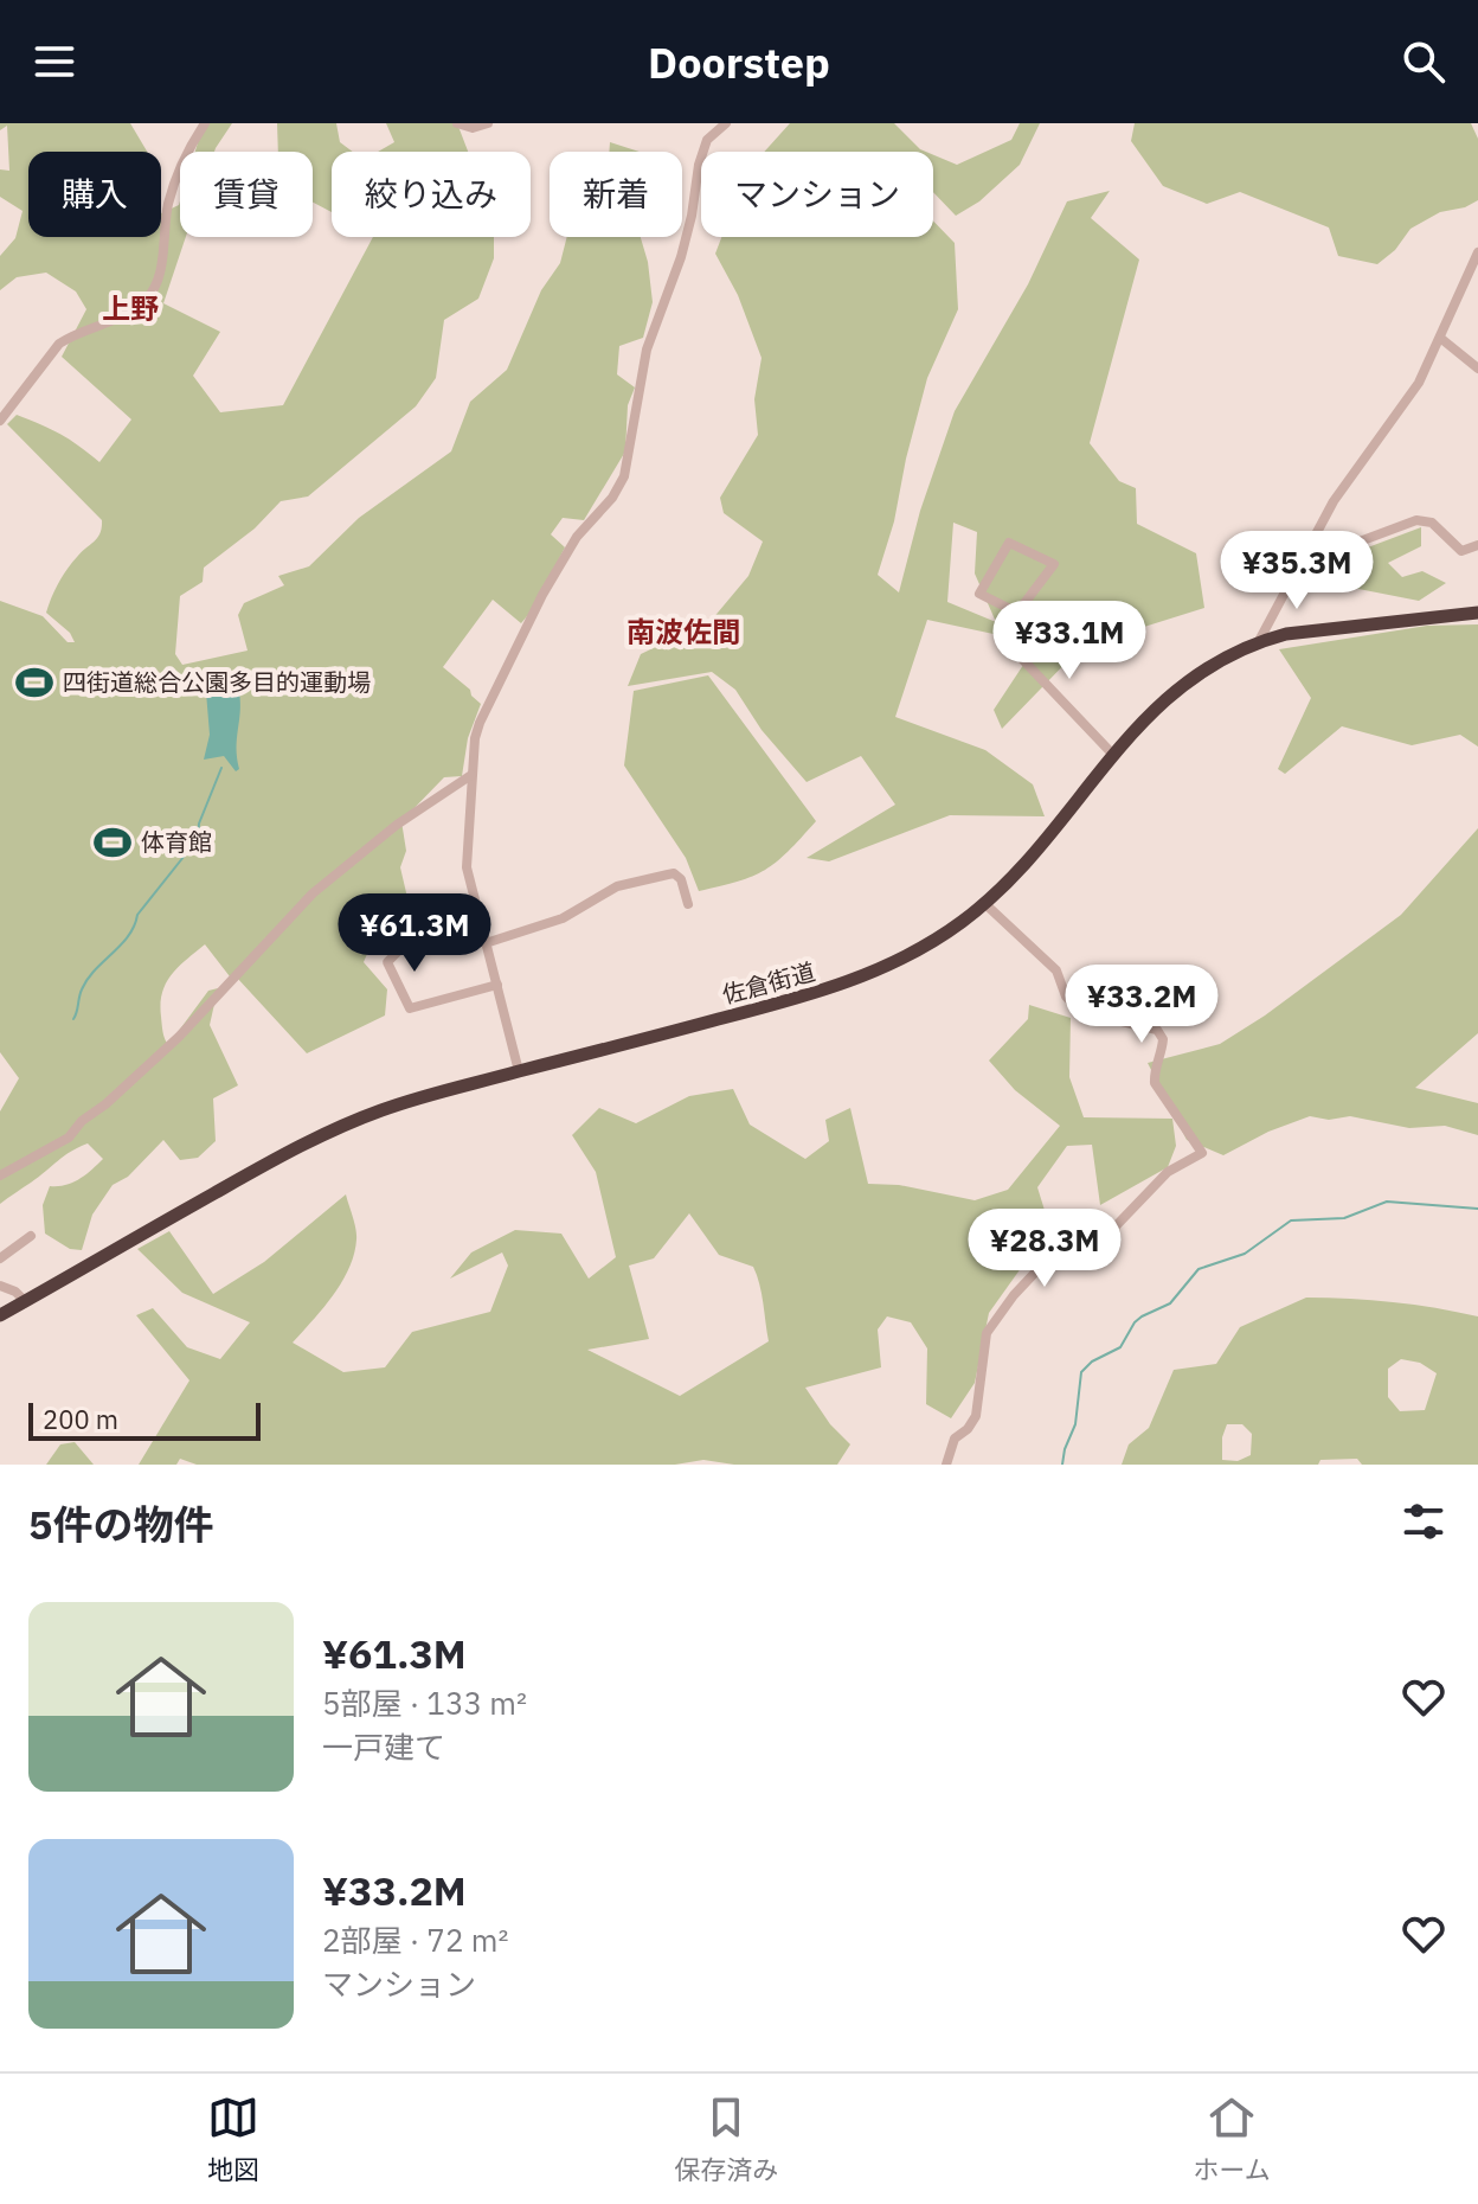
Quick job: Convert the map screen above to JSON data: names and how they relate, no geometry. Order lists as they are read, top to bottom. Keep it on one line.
{"streets":{"highway":["佐倉街道"]},"districts":["上野","南波佐間"],"places":{"sports":["四街道総合公園多目的運動場","体育館"]},"scale_bar":"200 m","page":{"header":"Doorstep","chip":["購入","賃貸","絞り込み","新着","マンション"],"price":["¥35.3M","¥33.1M","¥61.3M","¥33.2M","¥28.3M"],"scale":"200 m","heading":"5件の物件","list":[{"name":"¥61.3M","note":"5部屋 · 133 m² · 一戸建て"},{"name":"¥33.2M","note":"2部屋 · 72 m² · マンション"}],"tabs":["地図","保存済み","ホーム"]}}
